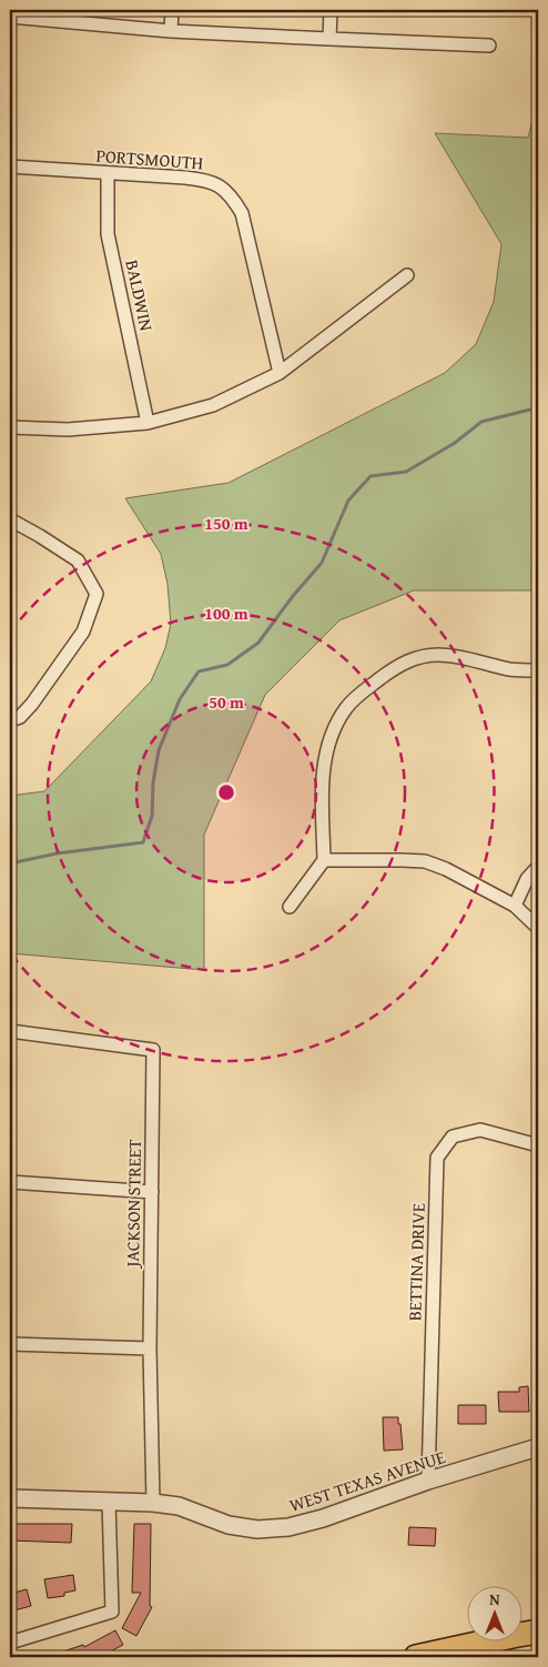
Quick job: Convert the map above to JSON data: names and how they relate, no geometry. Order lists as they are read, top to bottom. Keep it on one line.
{"streets":{"street":["PORTSMOUTH","BALDWIN","JACKSON STREET","BETTINA DRIVE","WEST TEXAS AVENUE"]},"crossings":[["PORTSMOUTH","BALDWIN"],["JACKSON STREET","WEST TEXAS AVENUE"],["BETTINA DRIVE","WEST TEXAS AVENUE"]],"north":"top","rings":["150 m","100 m","50 m"]}
